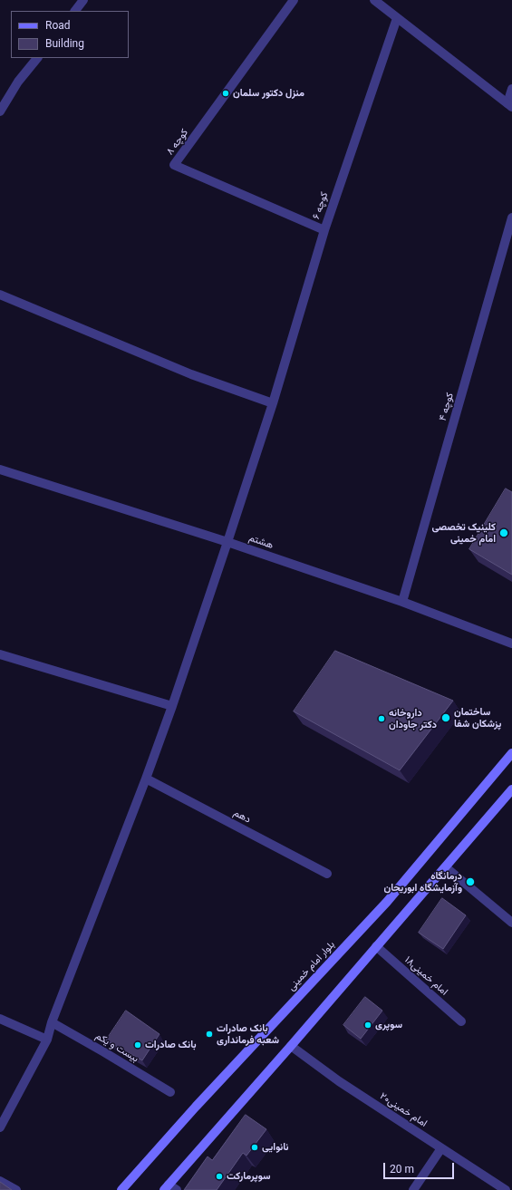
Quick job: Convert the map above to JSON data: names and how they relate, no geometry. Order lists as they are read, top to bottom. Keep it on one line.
{"streets":{"main road":["بلوار امام خمینی"],"street":["کوچه ۸","کوچه ۶","کوچه ۴","هشتم","دهم","امام خمینی۱۸","بیست و یکم","امام خمینی۲۰"]},"crossings":[["کوچه ۸","کوچه ۶"],["کوچه ۶","هشتم"],["کوچه ۶","دهم"],["کوچه ۶","بیست و یکم"],["کوچه ۴","هشتم"]],"places":["منزل دکتور سلمان","کلینیک تخصصی امام خمینی","ساختمان پزشکان شفا","داروخانه دکتر جاودان","درمانگاه وآزمایشگاه ابوریحان","سوپری","بانک صادرات شعبه فرمانداری","بانک صادرات","نانوایی","سوپرمارکت"],"legend":["Road","Building"],"scale_bar":"20 m"}
